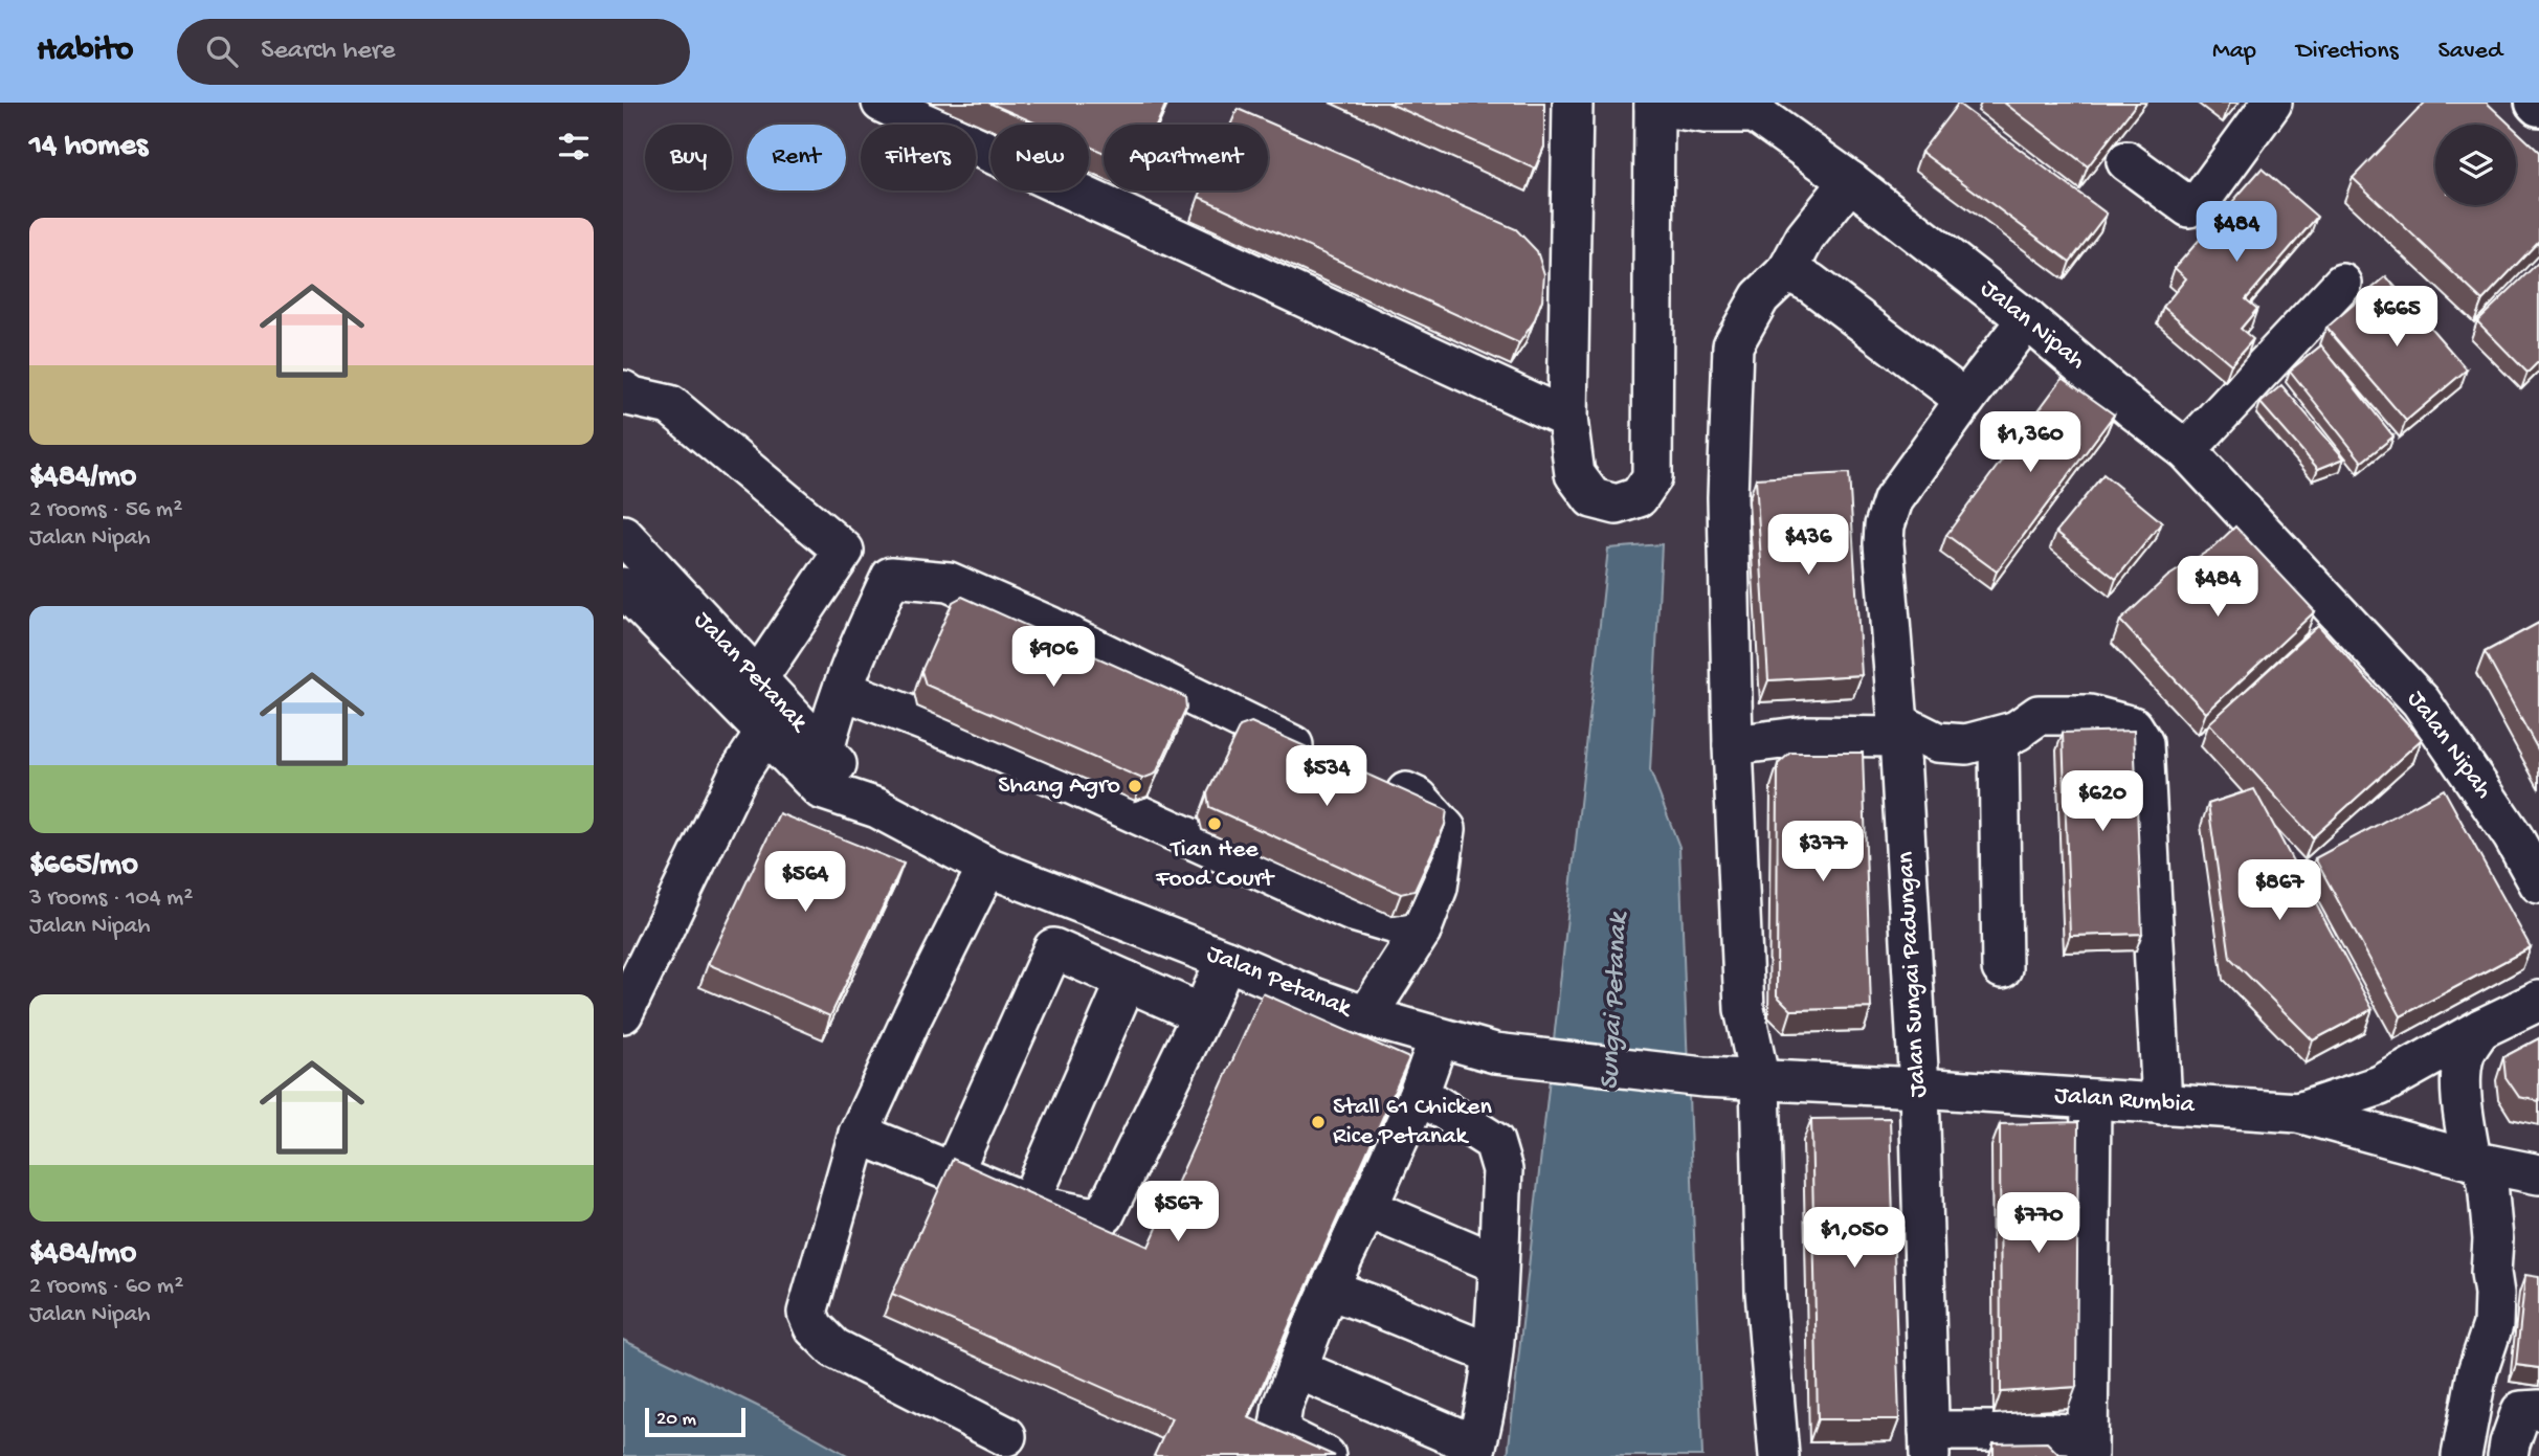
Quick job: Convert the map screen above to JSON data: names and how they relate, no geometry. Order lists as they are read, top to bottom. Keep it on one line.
{"streets":{"street":["Jalan Nipah","Jalan Petanak","Jalan Sungai Padungan","Jalan Rumbia"]},"crossings":[["Jalan Nipah","Jalan Sungai Padungan"],["Jalan Petanak","Jalan Rumbia"],["Jalan Sungai Padungan","Jalan Rumbia"]],"water":["Sungai Petanak"],"places":["Shang Agro","Tian Hee Food Court","Stall 61 Chicken Rice Petanak"],"scale_bar":"20 m","page":{"header":"Habito","search":"Search here","nav":["Map","Directions","Saved"],"heading":"14 homes","chip":["Buy","Rent","Filters","New","Apartment"],"list":[{"name":"$484/mo","note":"2 rooms · 56 m² · Jalan Nipah"},{"name":"$665/mo","note":"3 rooms · 104 m² · Jalan Nipah"},{"name":"$484/mo","note":"2 rooms · 60 m² · Jalan Nipah"}],"price":["$484","$665","$1,360","$436","$484","$906","$534","$620","$377","$564","$867","$567","$770","$1,050"],"scale":"20 m"}}
